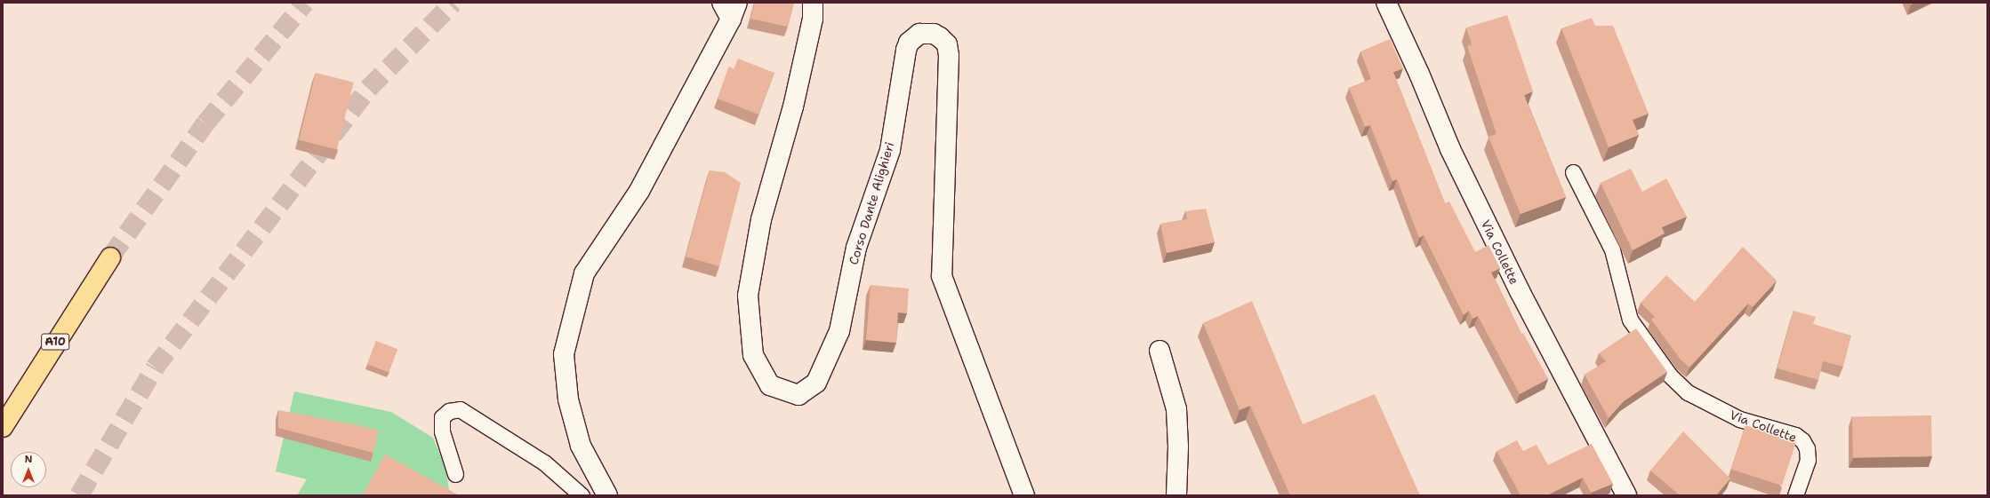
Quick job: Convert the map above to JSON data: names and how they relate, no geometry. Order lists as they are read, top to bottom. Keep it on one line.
{"streets":{"highway":["A10"],"street":["Corso Dante Alighieri","Via Collette"]},"north":"top"}
